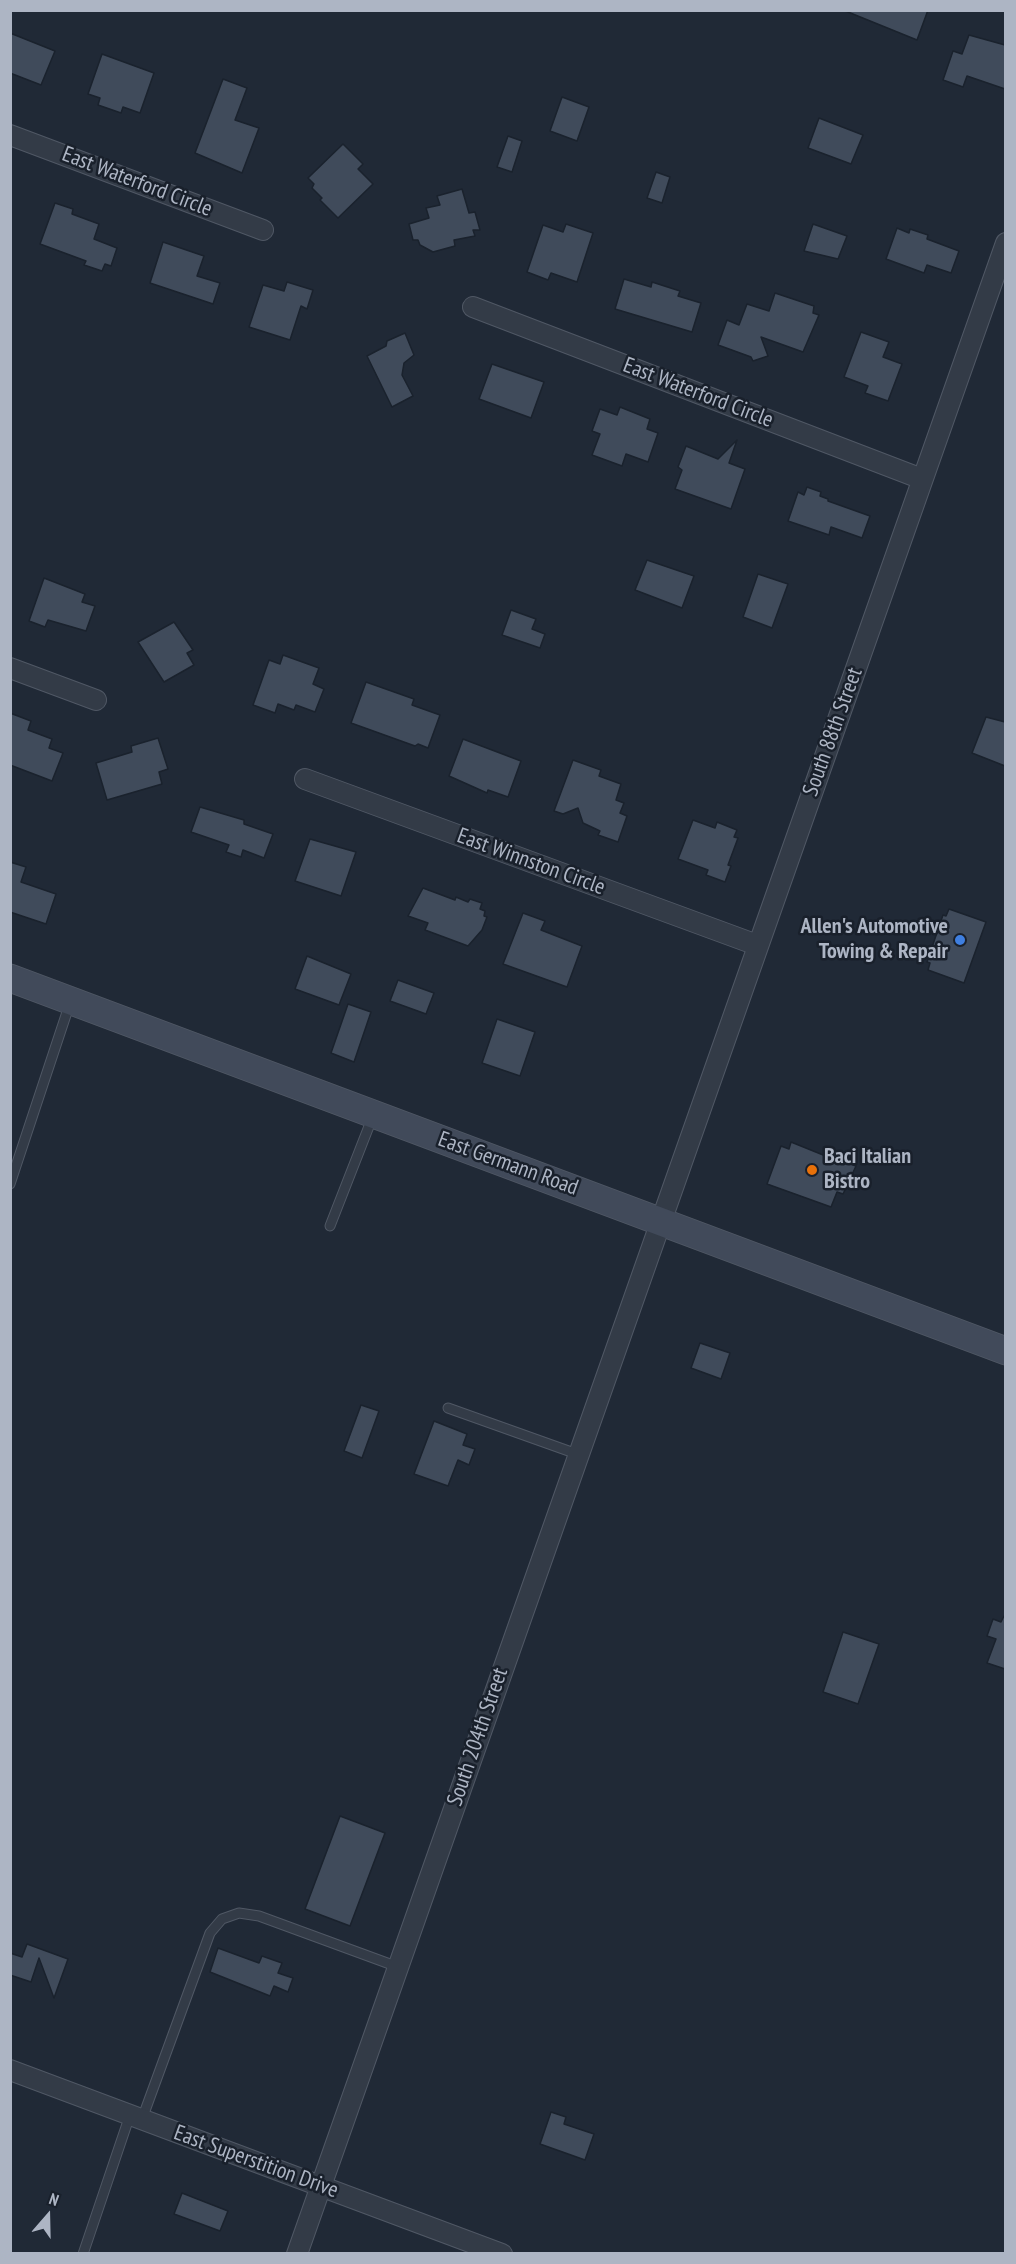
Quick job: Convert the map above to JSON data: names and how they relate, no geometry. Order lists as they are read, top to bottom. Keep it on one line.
{"streets":{"street":["East Waterford Circle","South 88th Street","East Winnston Circle","East Germann Road","South 204th Street","East Superstition Drive"]},"crossings":[["East Waterford Circle","South 88th Street"],["South 88th Street","East Winnston Circle"],["South 88th Street","East Germann Road"],["South 88th Street","South 204th Street"],["East Germann Road","South 204th Street"],["South 204th Street","East Superstition Drive"]],"places":["Allen's Automotive Towing & Repair","Baci Italian Bistro"],"north":"top"}
